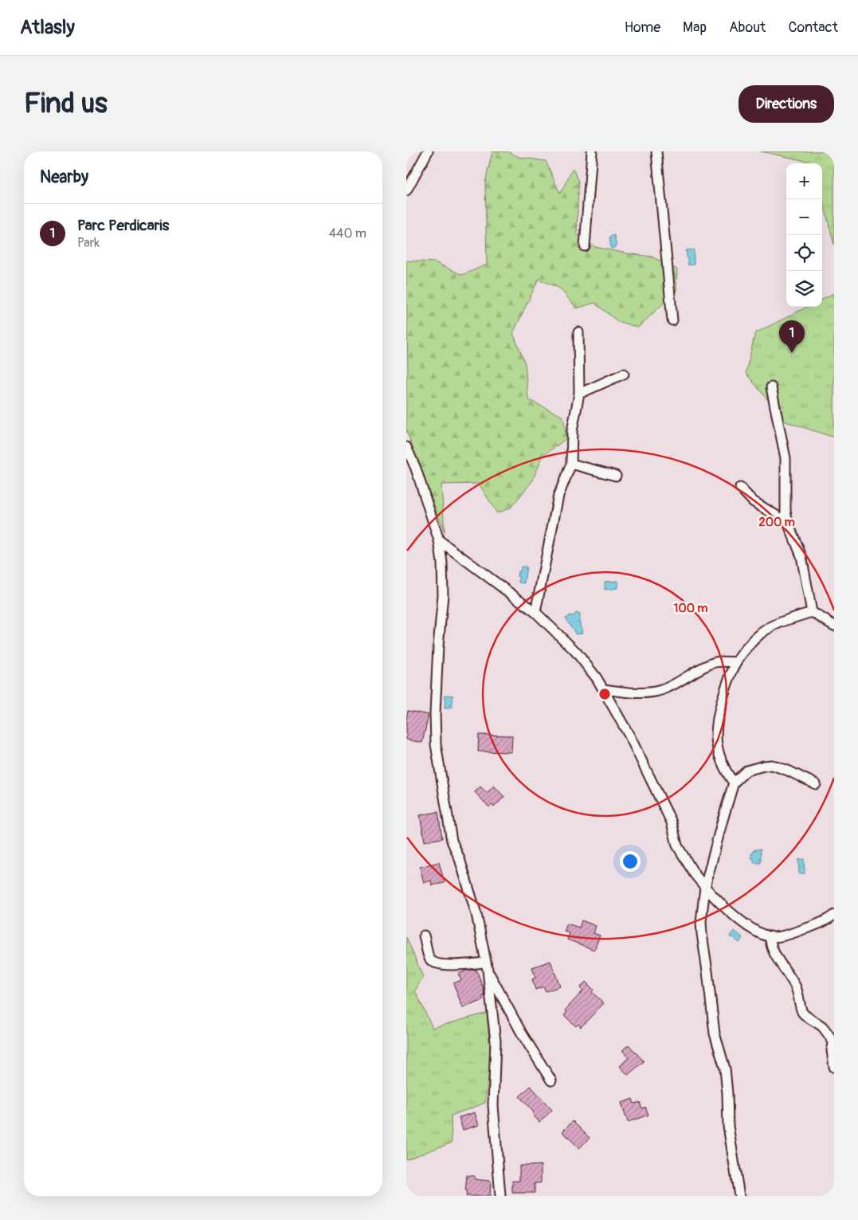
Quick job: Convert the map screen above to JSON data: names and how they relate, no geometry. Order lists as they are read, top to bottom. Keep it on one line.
{"page":{"header":"Atlasly","nav":["Home","Map","About","Contact"],"buttons":"Directions","title":"Find us","heading":"Nearby","map_buttons":["+","−"],"list":[{"mark":"1","name":"Parc Perdicaris","note":"Park","value":"440 m"}],"pins":"1"},"rings":["200 m","100 m"]}
